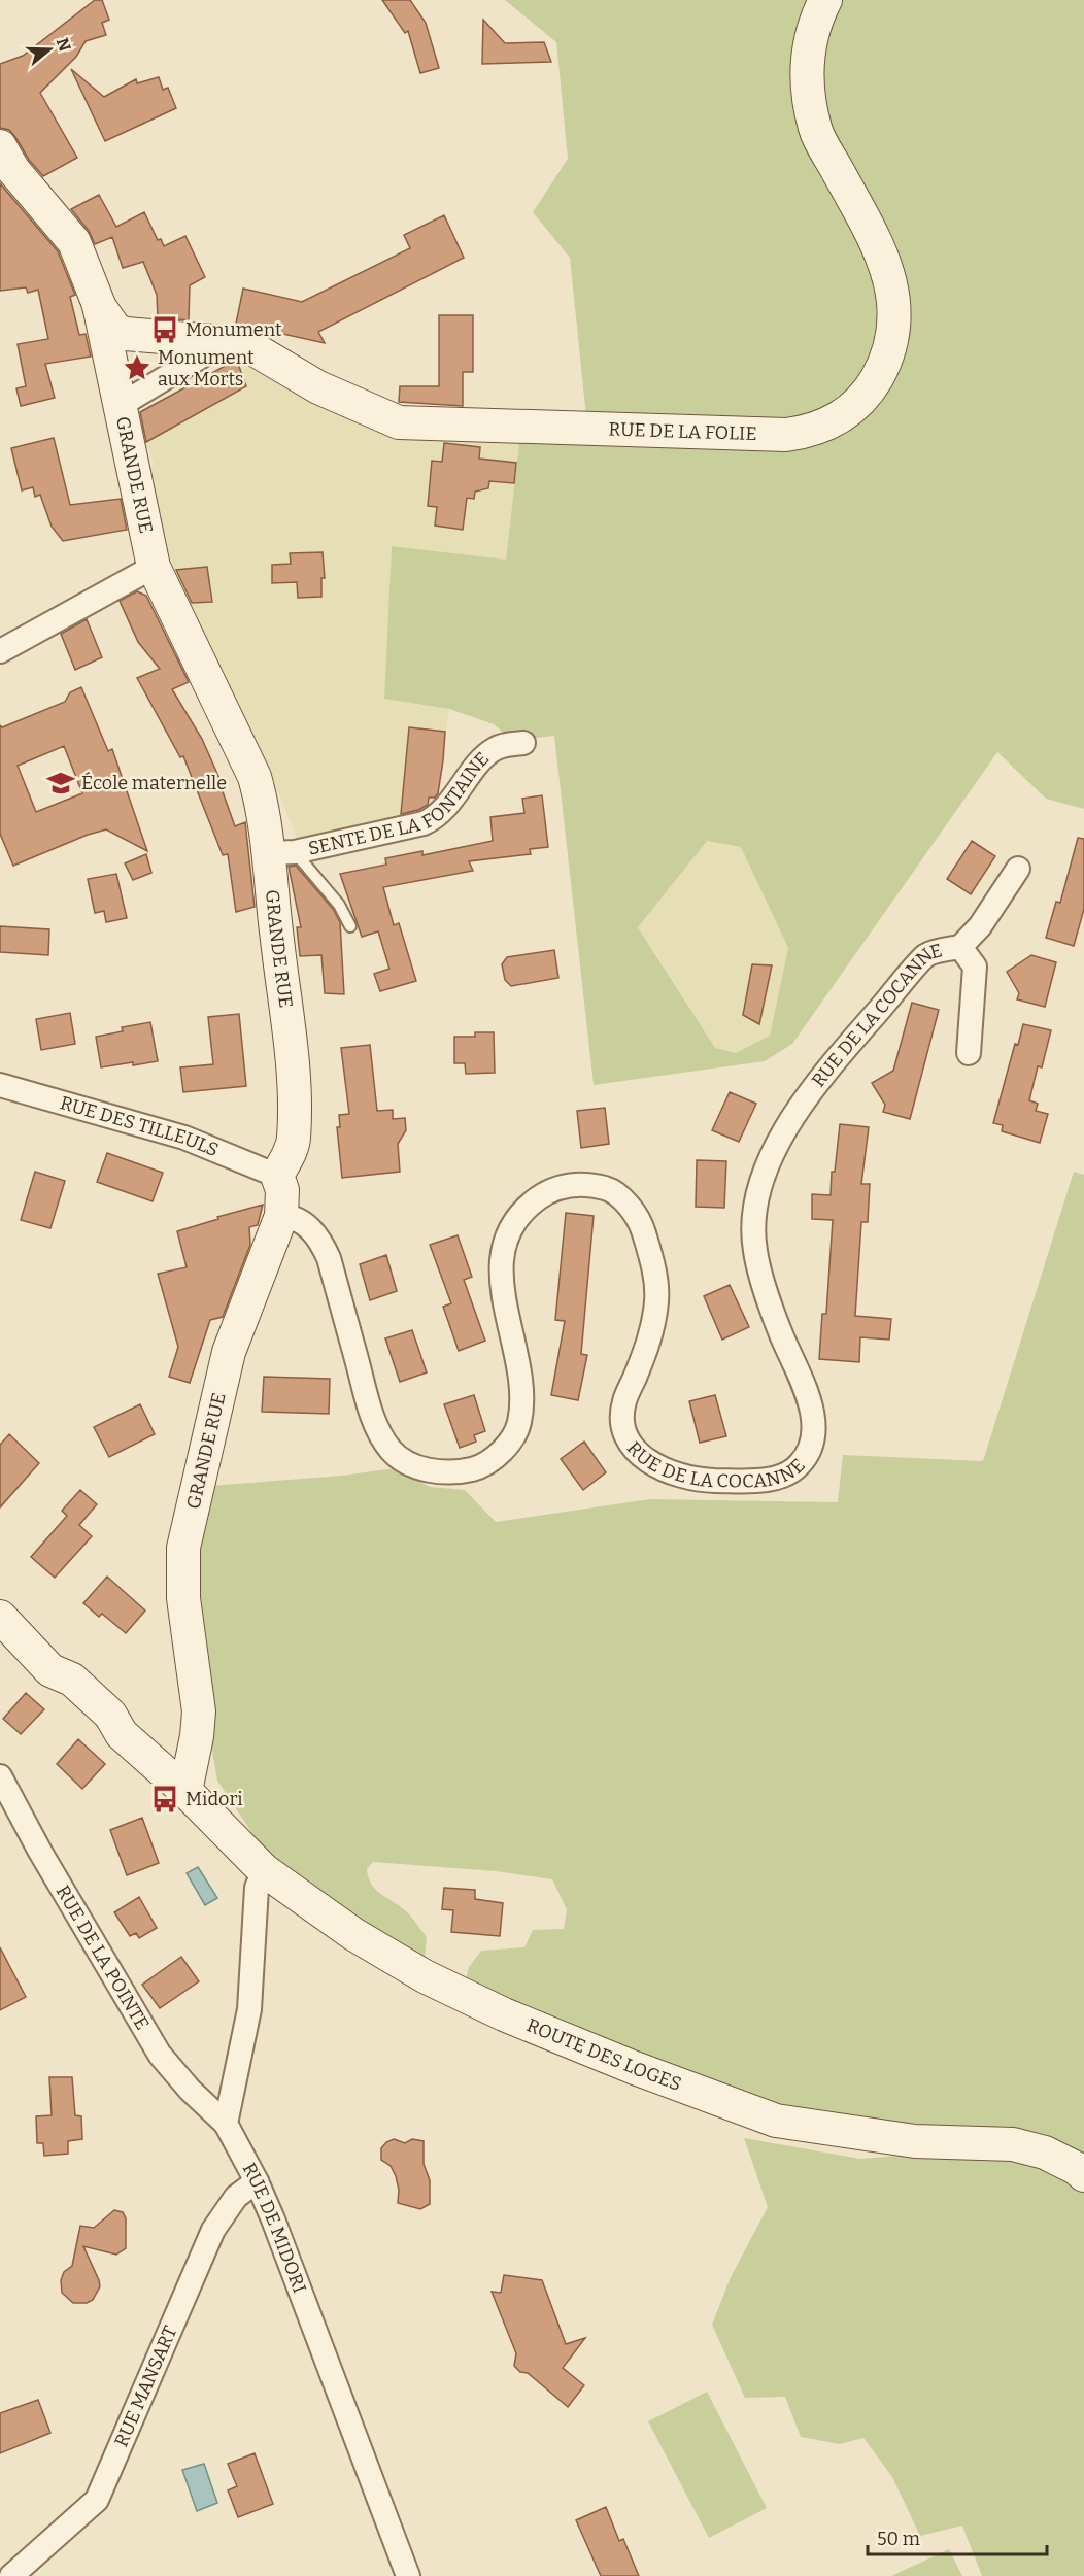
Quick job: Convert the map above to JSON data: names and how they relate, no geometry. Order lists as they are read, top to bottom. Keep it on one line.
{"streets":{"street":["RUE DE LA FOLIE","GRANDE RUE","SENTE DE LA FONTAINE","RUE DE LA COCANNE","RUE DES TILLEULS","RUE DE LA POINTE","ROUTE DES LOGES","RUE DE MIDORI","RUE MANSART"]},"crossings":[["RUE DE LA FOLIE","GRANDE RUE"],["GRANDE RUE","SENTE DE LA FONTAINE"],["GRANDE RUE","RUE DE LA COCANNE"],["GRANDE RUE","RUE DES TILLEULS"],["GRANDE RUE","ROUTE DES LOGES"],["RUE DE LA POINTE","RUE DE MIDORI"],["RUE DE MIDORI","RUE MANSART"]],"places":{"bus stop":["Monument","Midori"],"place":["Monument aux Morts"],"school or university":["École maternelle"]},"scale_bar":"50 m","north":"right"}
